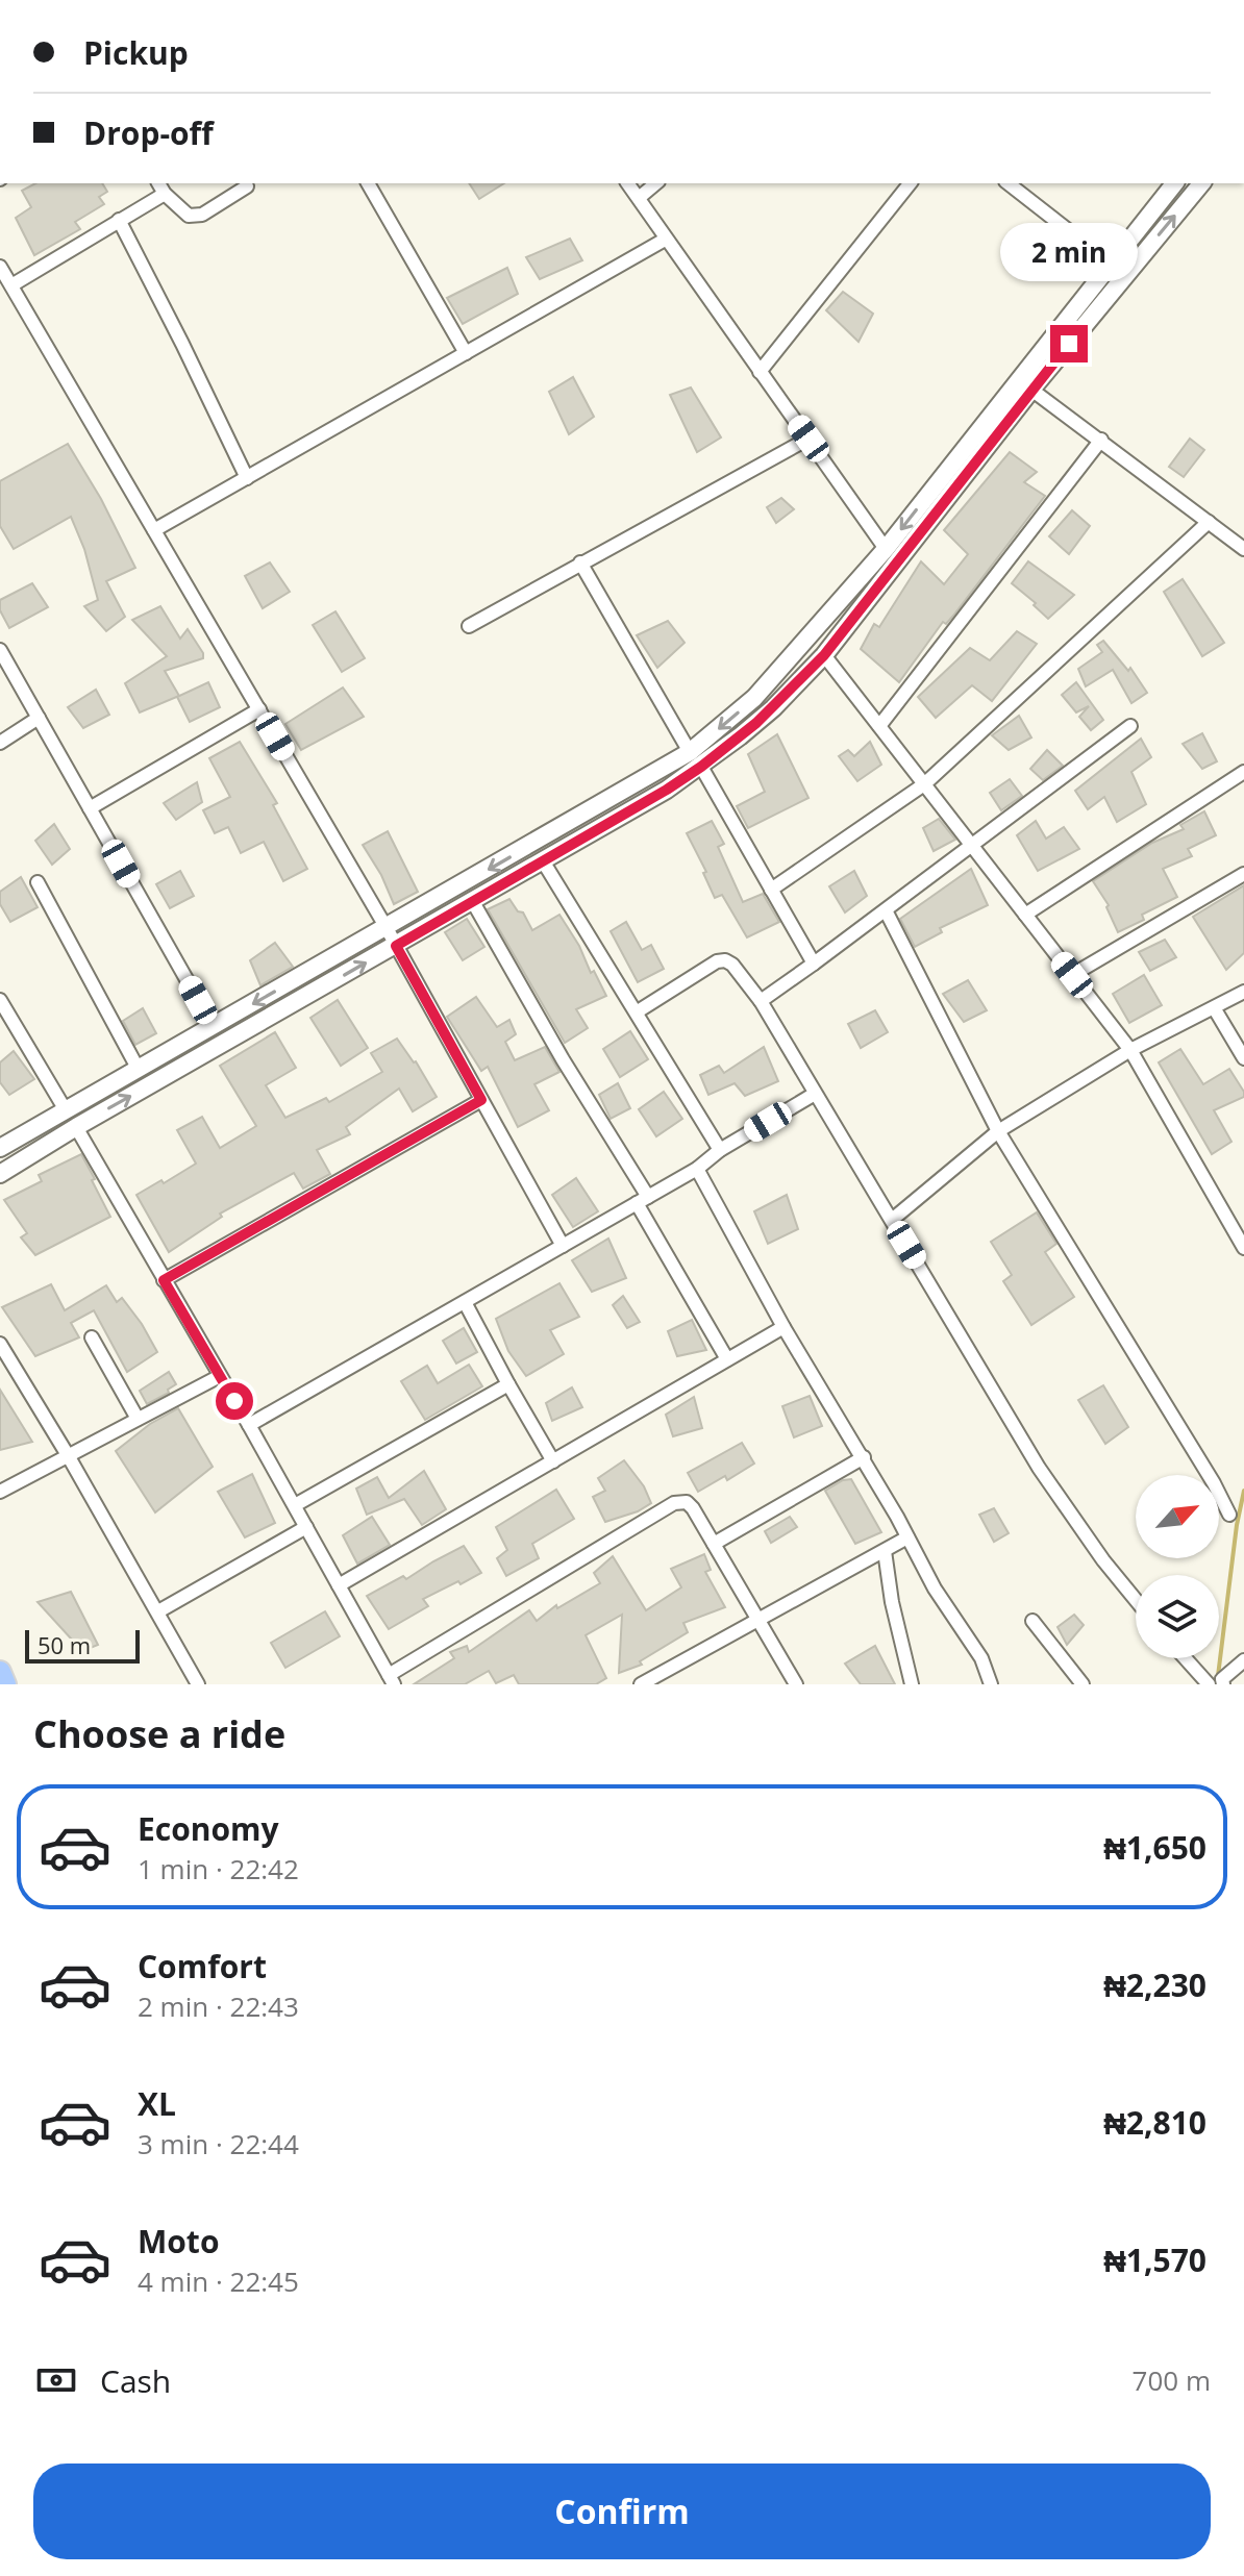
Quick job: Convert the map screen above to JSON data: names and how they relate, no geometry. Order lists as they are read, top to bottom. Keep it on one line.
{"scale_bar":"50 m","north":"top right","page":{"banner":["Pickup","Drop-off"],"bubble":"2 min","scale":"50 m","heading":"Choose a ride","list":[{"name":"Economy","note":"1 min · 22:42","value":"₦1,650"},{"name":"Comfort","note":"2 min · 22:43","value":"₦2,230"},{"name":"XL","note":"3 min · 22:44","value":"₦2,810"},{"name":"Moto","note":"4 min · 22:45","value":"₦1,570"}],"pay":["Cash","700 m"],"buttons":"Confirm"}}
